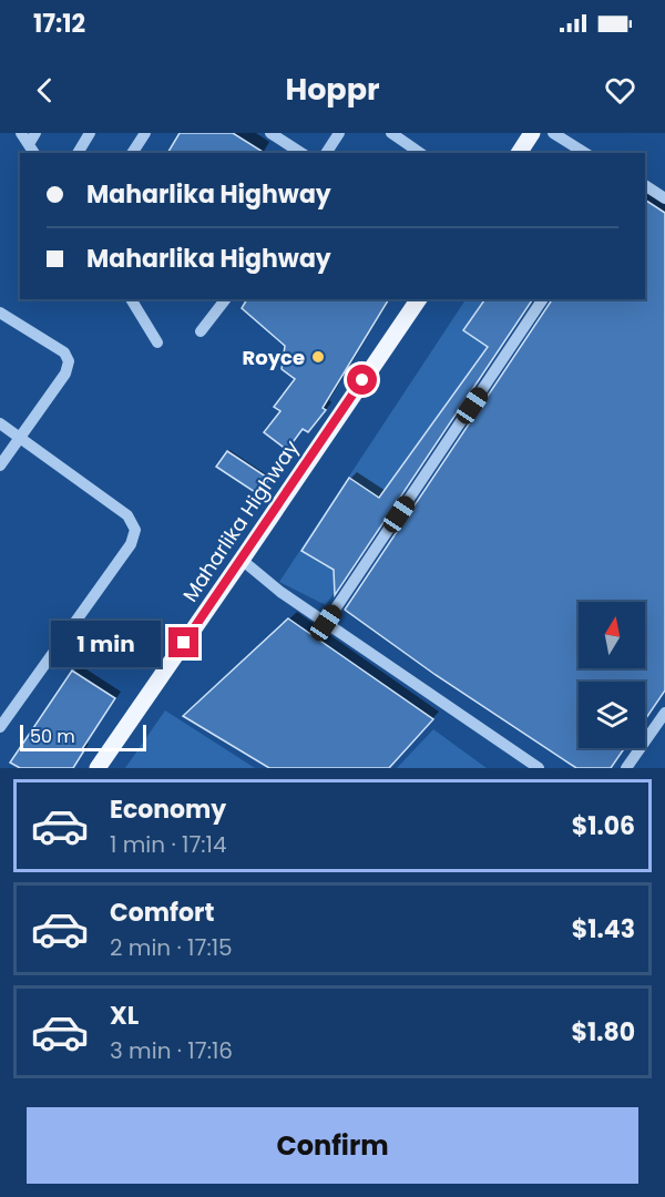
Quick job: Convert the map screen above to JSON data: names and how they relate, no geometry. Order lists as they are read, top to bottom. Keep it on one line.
{"streets":{"main road":["Maharlika Highway"]},"places":["Royce"],"scale_bar":"50 m","north":"top","page":{"status":"17:12","header":"Hoppr","banner":["Maharlika Highway","Maharlika Highway"],"bubble":"1 min","scale":"50 m","list":[{"name":"Economy","note":"1 min · 17:14","value":"$1.06"},{"name":"Comfort","note":"2 min · 17:15","value":"$1.43"},{"name":"XL","note":"3 min · 17:16","value":"$1.80"}],"buttons":"Confirm"}}
